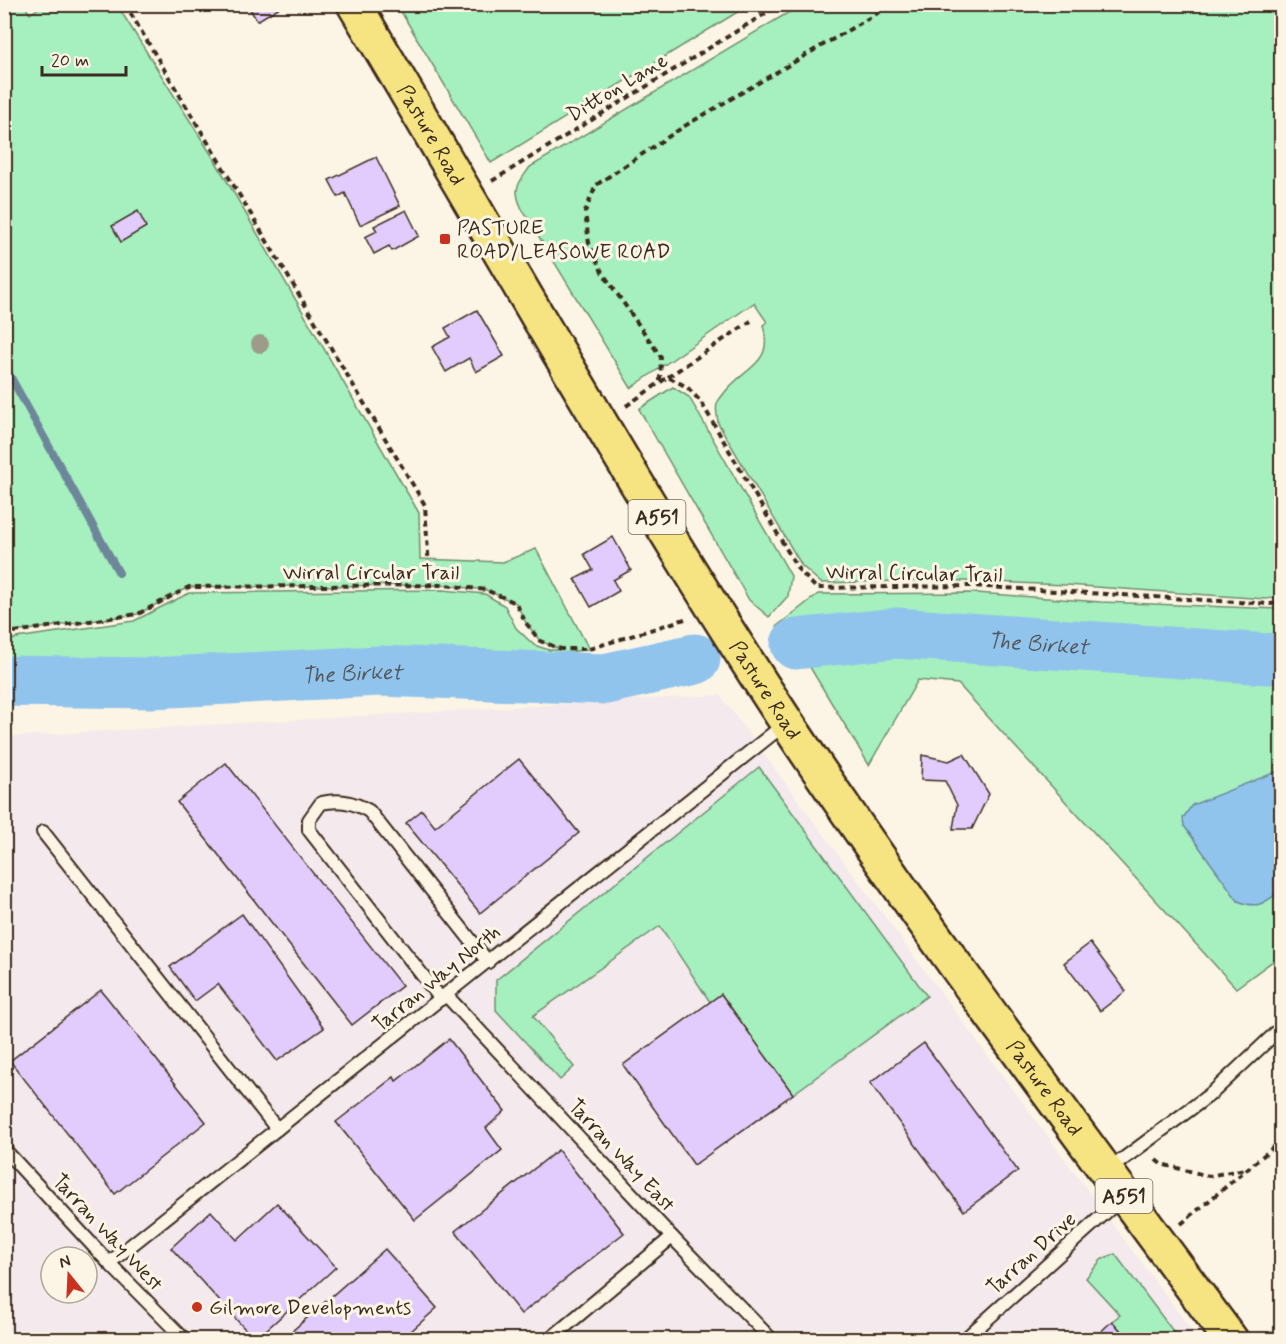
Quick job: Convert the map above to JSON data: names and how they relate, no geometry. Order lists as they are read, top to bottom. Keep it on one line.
{"streets":{"main road":["Pasture Road","A551"],"lane":["Tarran Way North","Tarran Way East","Tarran Way West","Tarran Drive"],"path":["Ditton Lane","Wirral Circular Trail"]},"crossings":[["Ditton Lane","Pasture Road"],["Pasture Road","Wirral Circular Trail"],["Pasture Road","Tarran Way North"],["Pasture Road","Tarran Drive"],["Tarran Way North","Tarran Way East"],["Tarran Way North","Tarran Way West"]],"water":["The Birket"],"places":{"transit":["PASTURE ROAD/LEASOWE ROAD"],"other":["Gilmore Developments"]},"scale_bar":"20 m","north":"top"}
